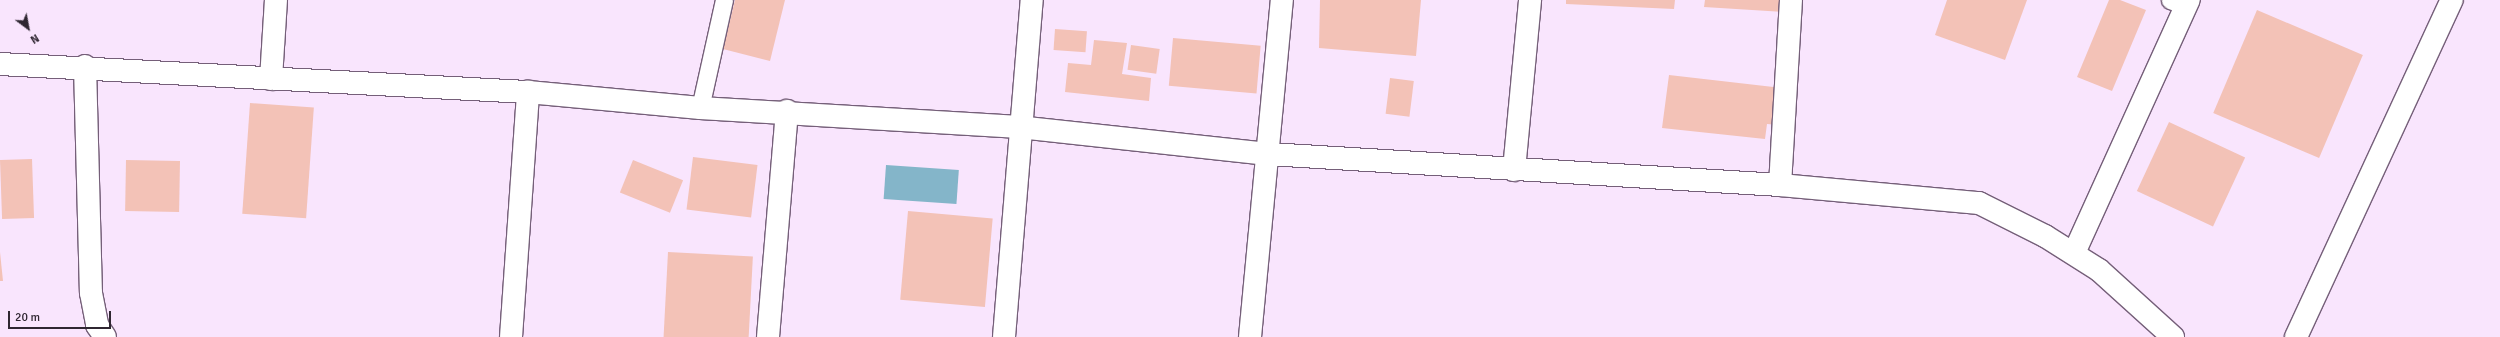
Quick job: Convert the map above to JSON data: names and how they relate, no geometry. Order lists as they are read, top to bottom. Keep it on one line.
{"scale_bar":"20 m","north":"bottom right"}
